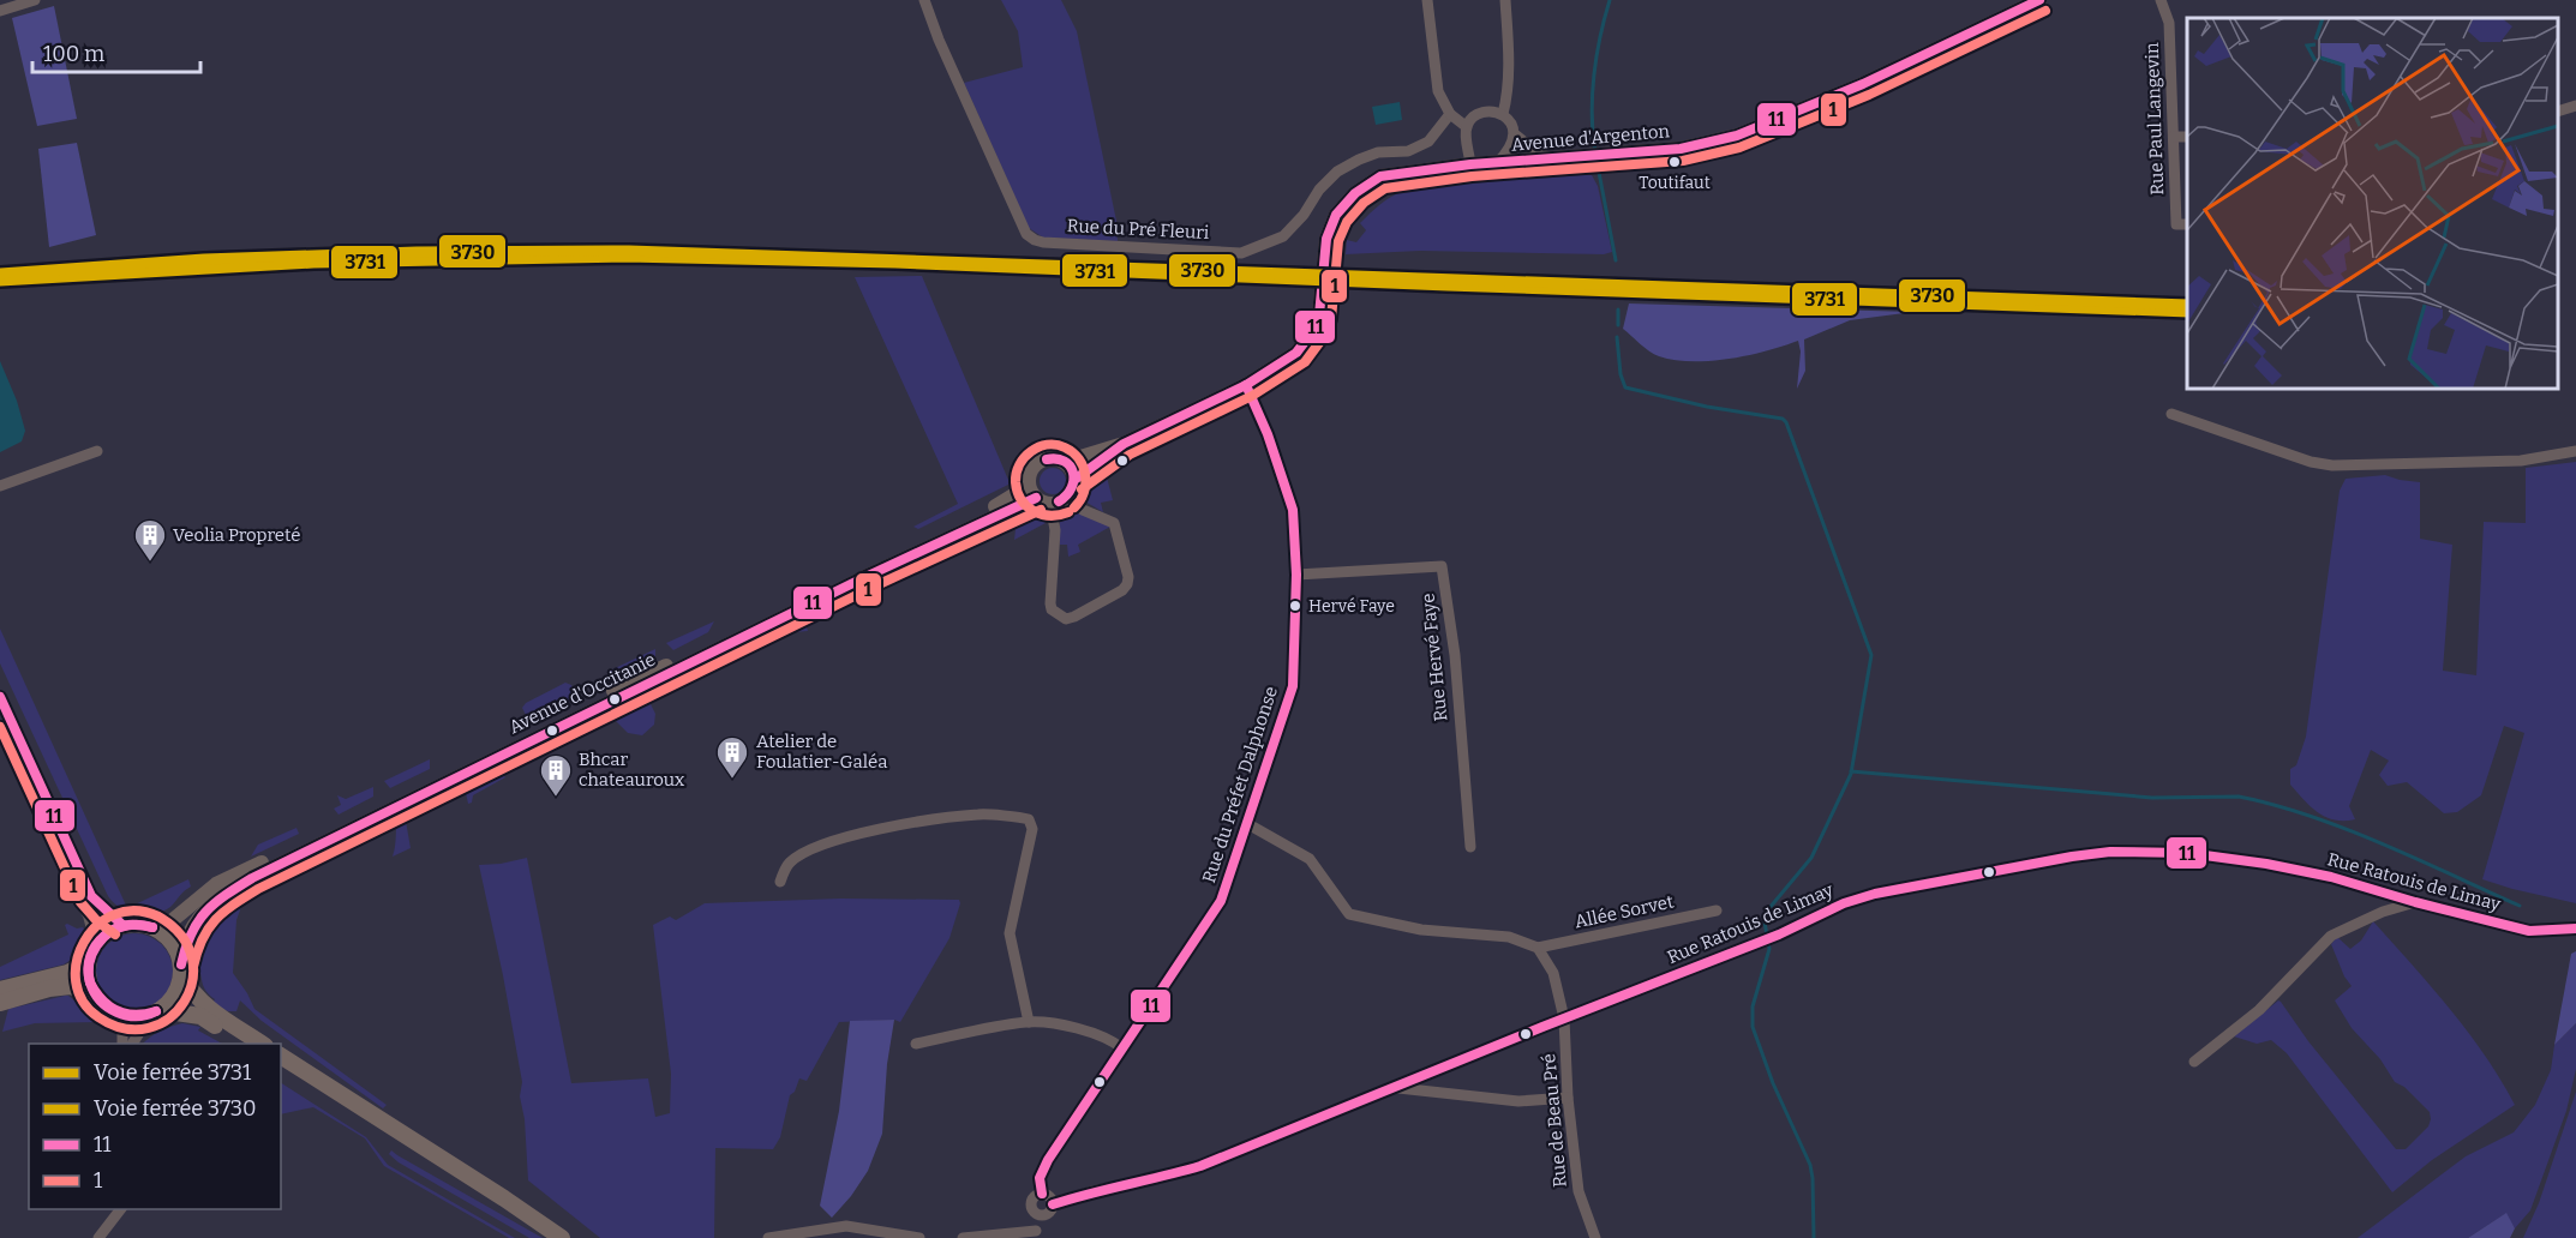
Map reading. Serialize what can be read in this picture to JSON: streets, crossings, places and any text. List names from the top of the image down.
{
  "streets": {
    "main road": ["Avenue d'Argenton", "Avenue d'Occitanie"],
    "street": [
      "Rue Paul Langevin",
      "Rue du Pré Fleuri",
      "Rue Hervé Faye",
      "Rue du Préfet Dalphonse",
      "Rue Ratouis de Limay",
      "Allée Sorvet",
      "Rue de Beau Pré"
    ]
  },
  "crossings": [
    ["Avenue d'Argenton", "Avenue d'Occitanie"],
    ["Avenue d'Argenton", "Rue du Préfet Dalphonse"],
    ["Rue Hervé Faye", "Rue du Préfet Dalphonse"],
    ["Avenue d'Occitanie", "Rue du Préfet Dalphonse"],
    ["Rue du Préfet Dalphonse", "Rue Ratouis de Limay"],
    ["Rue Ratouis de Limay", "Rue de Beau Pré"],
    ["Allée Sorvet", "Rue de Beau Pré"]
  ],
  "places": {
    "other": ["Toutifaut", "Hervé Faye"],
    "building": ["Veolia Propreté", "Atelier de Foulatier-Galéa", "Bhcar chateauroux"]
  },
  "lines": [
    "transit line 11",
    "transit line 1",
    "rail line 3730",
    "rail line 3731"
  ],
  "legend": [
    "Voie ferrée 3731",
    "Voie ferrée 3730",
    "11",
    "1"
  ],
  "scale_bar": "100 m"
}
